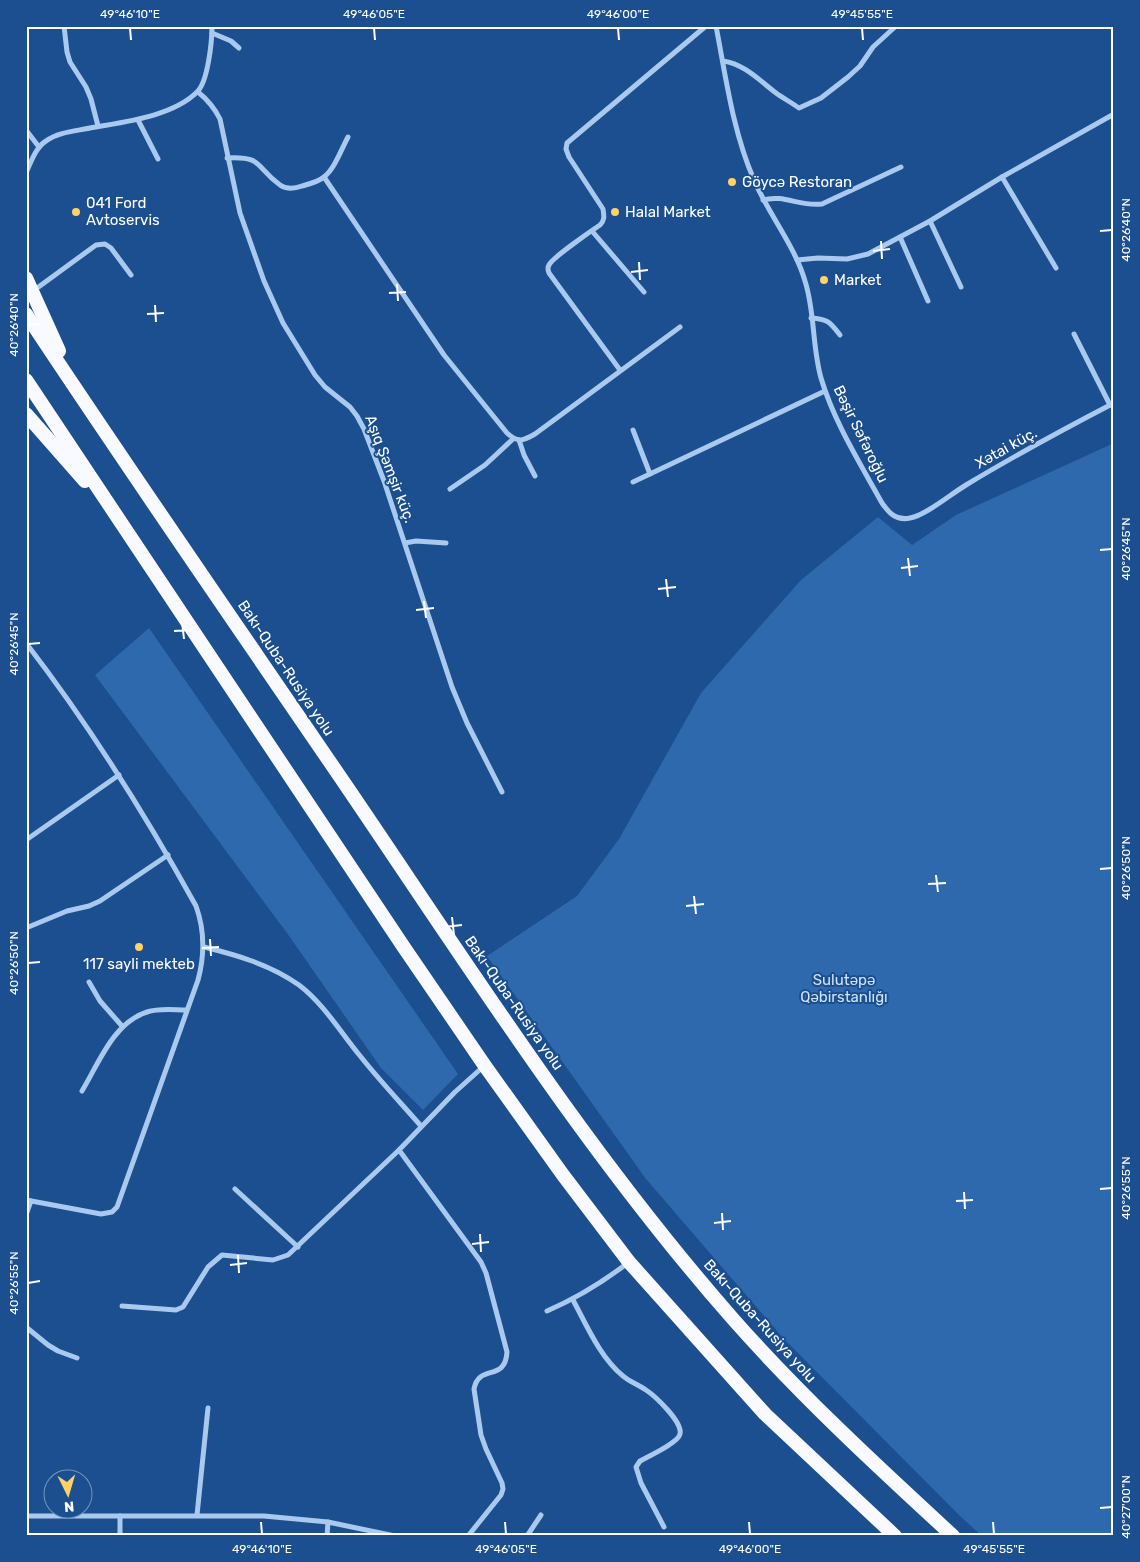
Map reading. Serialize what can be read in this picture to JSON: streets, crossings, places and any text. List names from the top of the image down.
{
  "streets": {
    "highway": ["Bakı-Quba-Rusiya yolu"],
    "street": ["Bəşir Səfəroğlu", "Xətai küç.", "Aşıq Şəmşir küç."]
  },
  "crossings": [
    ["Bəşir Səfəroğlu", "Xətai küç."]
  ],
  "parks": ["Sulutəpə Qəbirstanlığı"],
  "places": [
    "Göycə Restoran",
    "041 Ford Avtoservis",
    "Halal Market",
    "Market",
    "117 sayli mekteb"
  ],
  "north": "bottom",
  "coordinates": [
    "49°46'10\"E",
    "49°46'05\"E",
    "49°46'00\"E",
    "49°45'55\"E",
    "40°26'40\"N",
    "40°26'45\"N",
    "40°26'50\"N",
    "40°26'55\"N",
    "40°27'00\"N"
  ]
}
